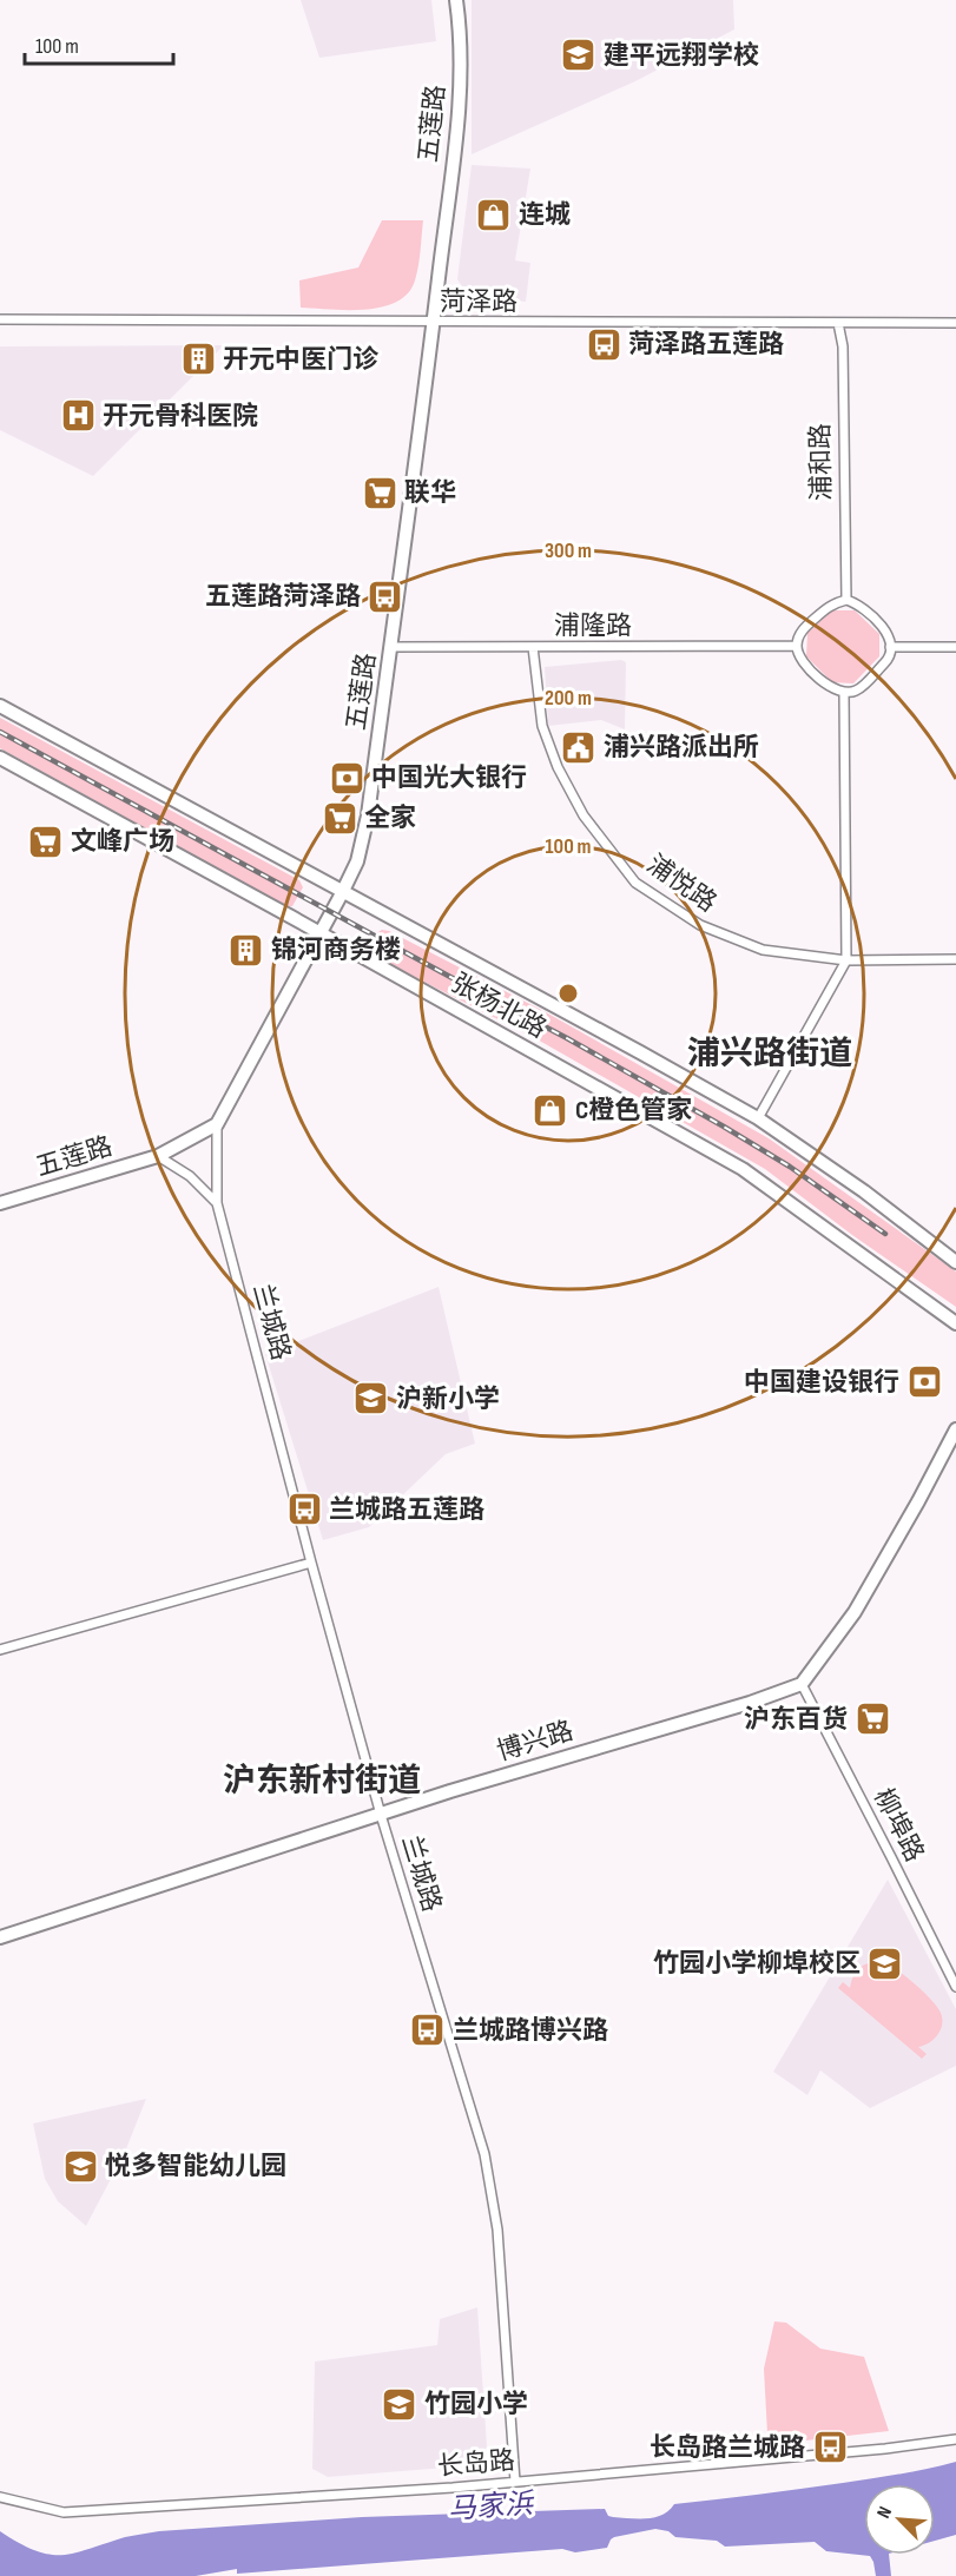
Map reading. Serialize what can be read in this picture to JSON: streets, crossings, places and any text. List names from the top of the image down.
{
  "streets": {
    "street": [
      "五莲路",
      "菏泽路",
      "浦和路",
      "浦隆路",
      "浦悦路",
      "张杨北路",
      "兰城路",
      "博兴路",
      "柳埠路",
      "长岛路"
    ]
  },
  "crossings": [
    ["五莲路", "菏泽路"],
    ["五莲路", "浦隆路"],
    ["五莲路", "张杨北路"],
    ["五莲路", "兰城路"],
    ["菏泽路", "浦和路"],
    ["浦和路", "浦隆路"],
    ["浦隆路", "浦悦路"],
    ["兰城路", "博兴路"],
    ["兰城路", "长岛路"],
    ["博兴路", "柳埠路"]
  ],
  "districts": ["浦兴路街道", "沪东新村街道"],
  "water": ["马家浜"],
  "places": {
    "school or university": [
      "建平远翔学校",
      "沪新小学",
      "竹园小学柳埠校区",
      "悦多智能幼儿园",
      "竹园小学"
    ],
    "shop": ["连城", "C橙色管家"],
    "bus stop": [
      "菏泽路五莲路",
      "五莲路菏泽路",
      "兰城路五莲路",
      "兰城路博兴路",
      "长岛路兰城路"
    ],
    "building": ["开元中医门诊", "锦河商务楼"],
    "hospital": ["开元骨科医院"],
    "supermarket": [
      "联华",
      "全家",
      "文峰广场",
      "沪东百货"
    ],
    "public building": ["浦兴路派出所"],
    "bank": ["中国光大银行", "中国建设银行"]
  },
  "scale_bar": "100 m",
  "north": "top left",
  "rings": ["300 m", "200 m", "100 m"]
}
